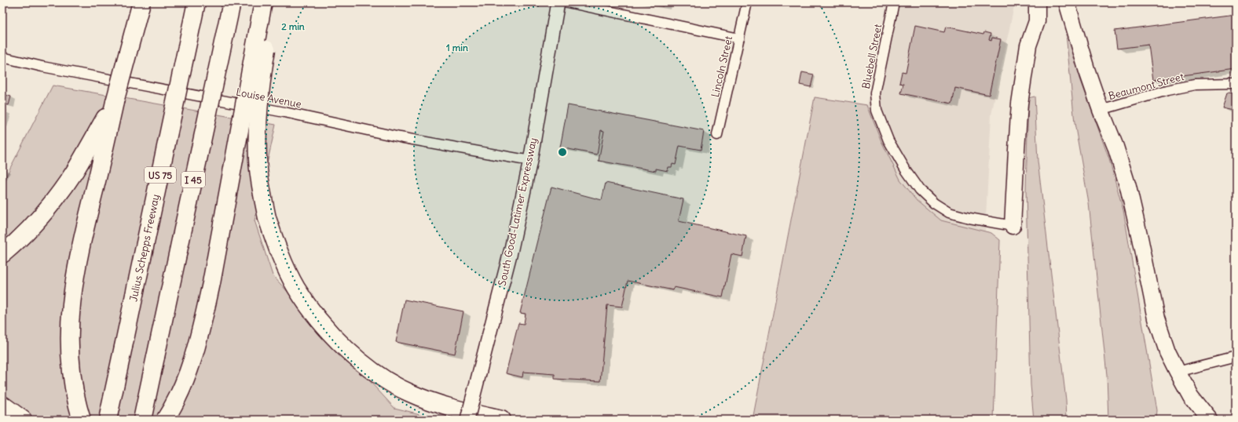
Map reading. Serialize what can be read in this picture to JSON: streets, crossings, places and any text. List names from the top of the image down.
{
  "streets": {
    "highway": ["US 75", "I 45", "Julius Schepps Freeway"],
    "main road": ["South Good-Latimer Expressway"],
    "street": [
      "Bluebell Street",
      "Lincoln Street",
      "Beaumont Street",
      "Louise Avenue"
    ]
  },
  "crossings": [
    ["Louise Avenue", "South Good-Latimer Expressway"]
  ],
  "rings": ["2 min", "1 min"]
}
